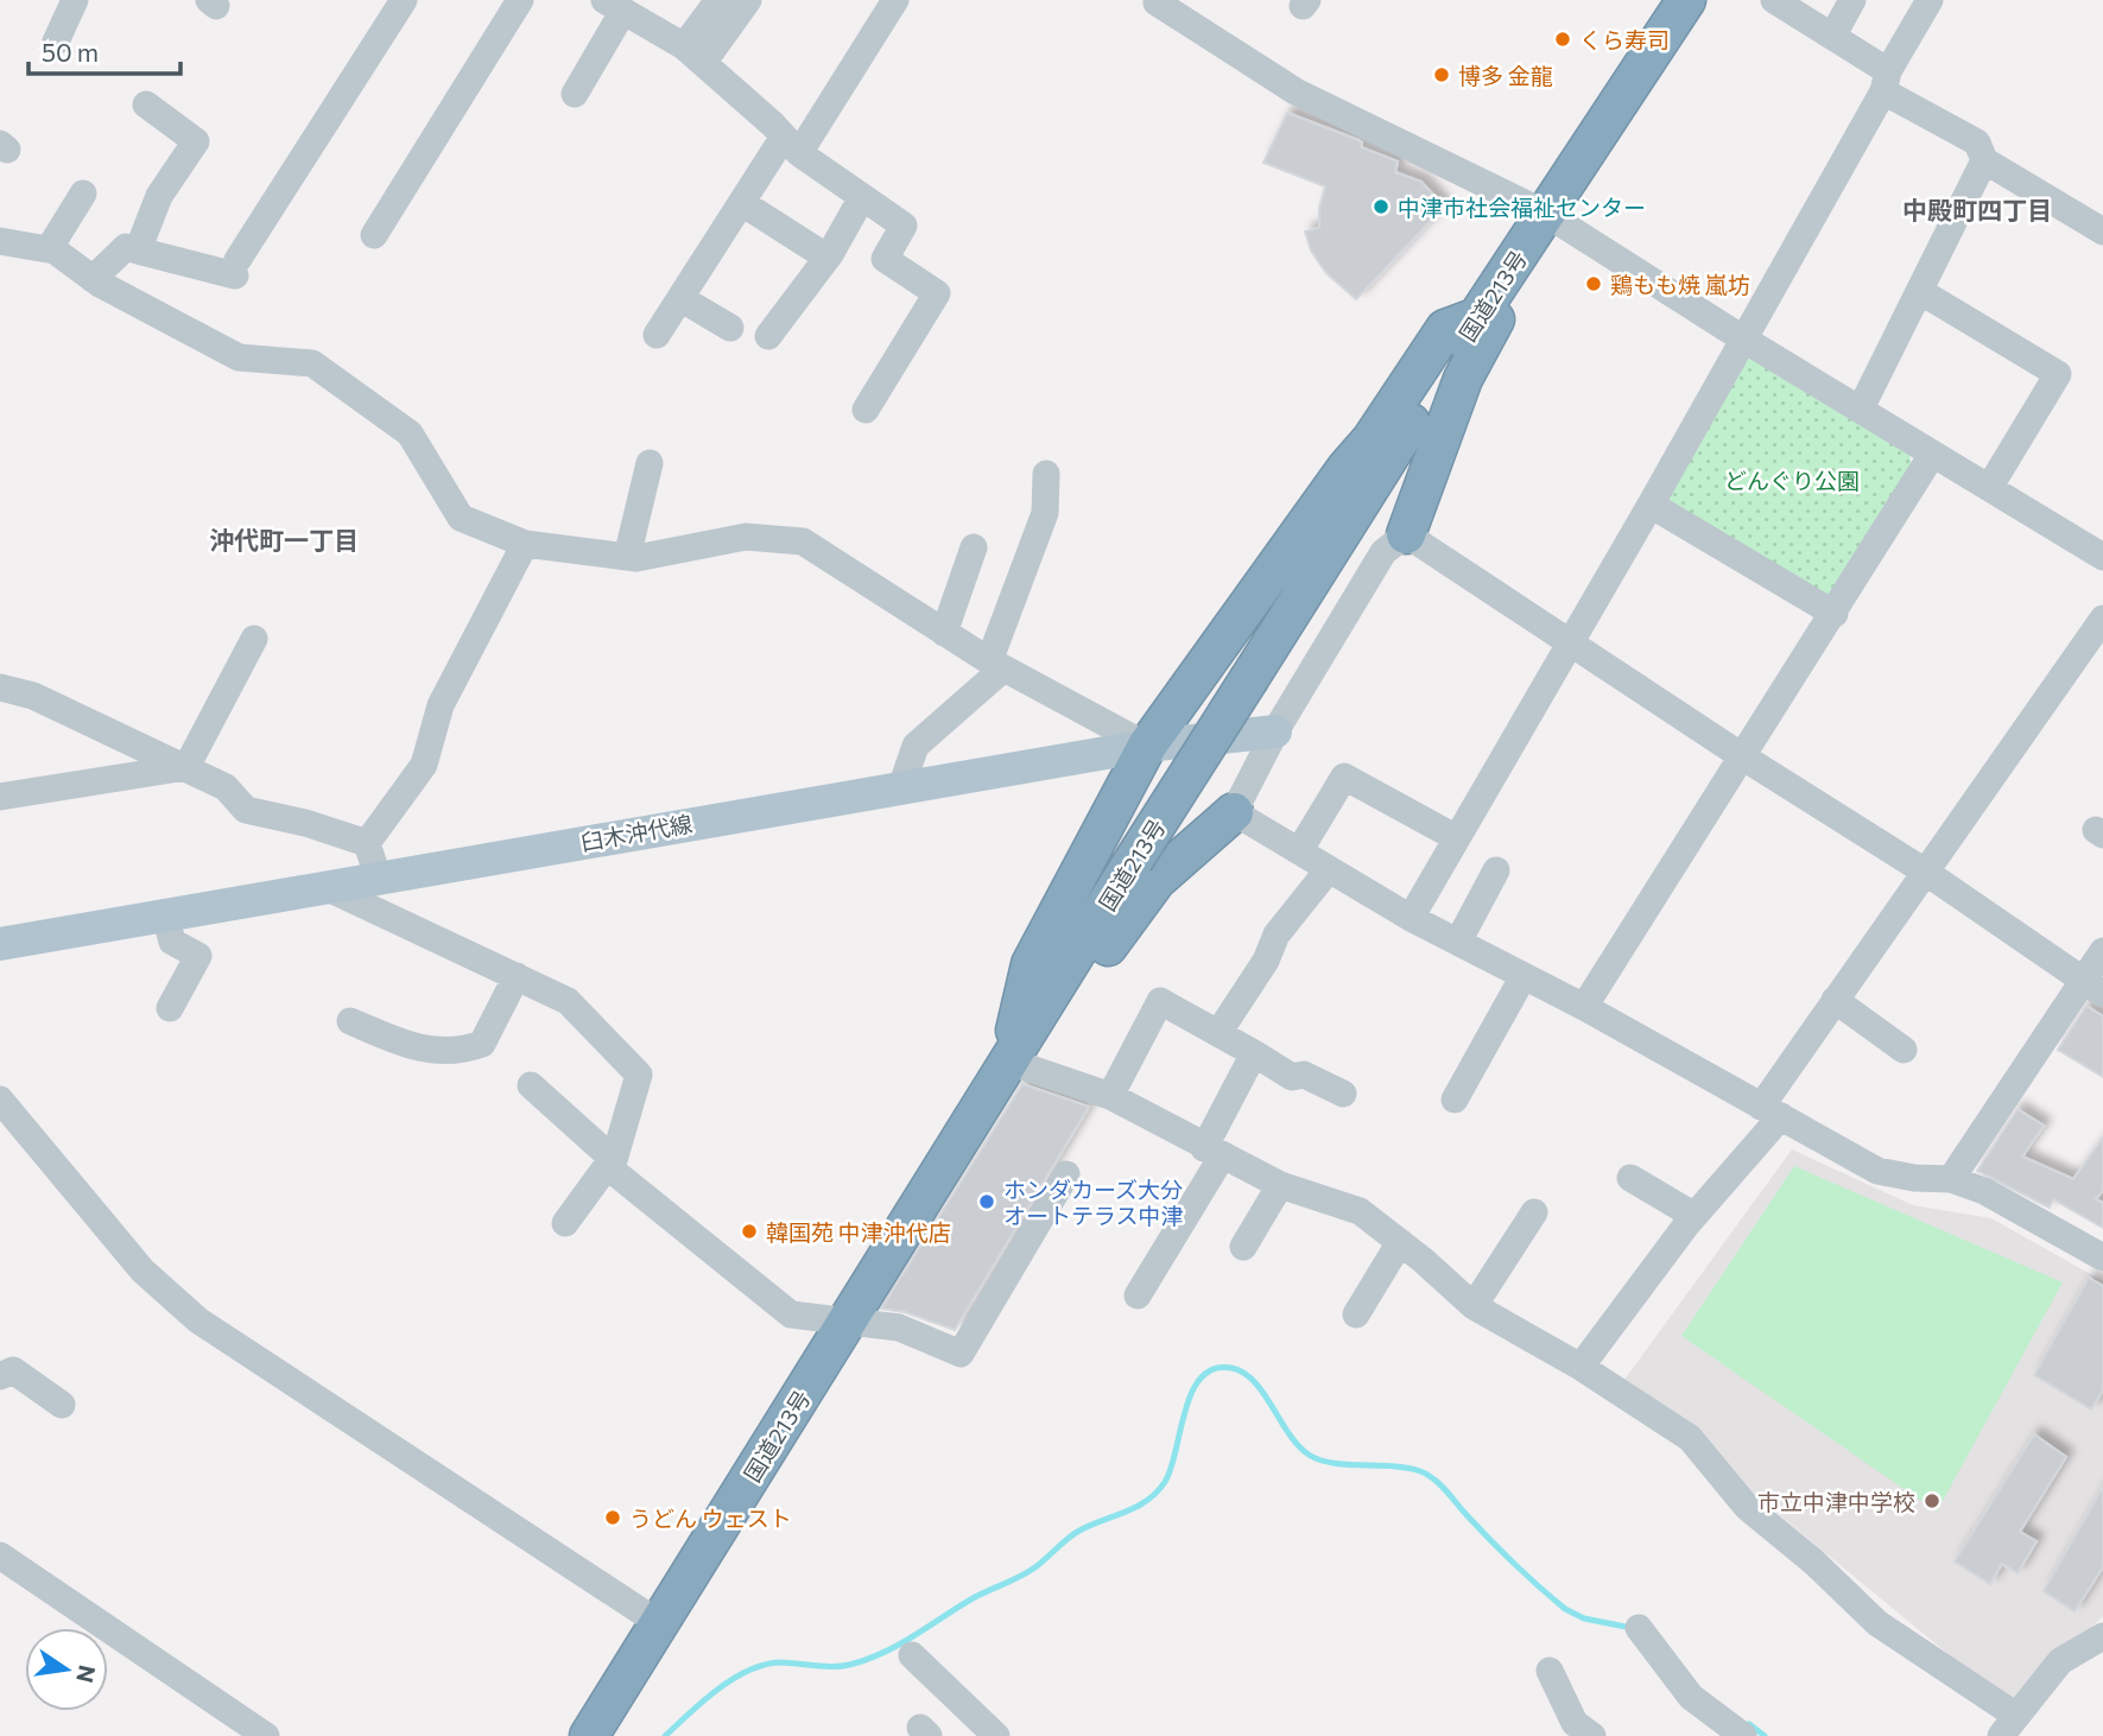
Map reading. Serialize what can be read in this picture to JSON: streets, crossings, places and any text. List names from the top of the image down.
{
  "streets": {
    "highway": ["国道213号"],
    "main road": ["臼木沖代線"]
  },
  "districts": ["中殿町四丁目", "沖代町一丁目"],
  "parks": ["どんぐり公園"],
  "places": [
    "くら寿司",
    "博多 金龍",
    "中津市社会福祉センター",
    "鶏もも焼 嵐坊",
    "ホンダカーズ大分 オートテラス中津",
    "韓国苑 中津沖代店",
    "市立中津中学校",
    "うどん ウェスト"
  ],
  "scale_bar": "50 m",
  "north": "right"
}
